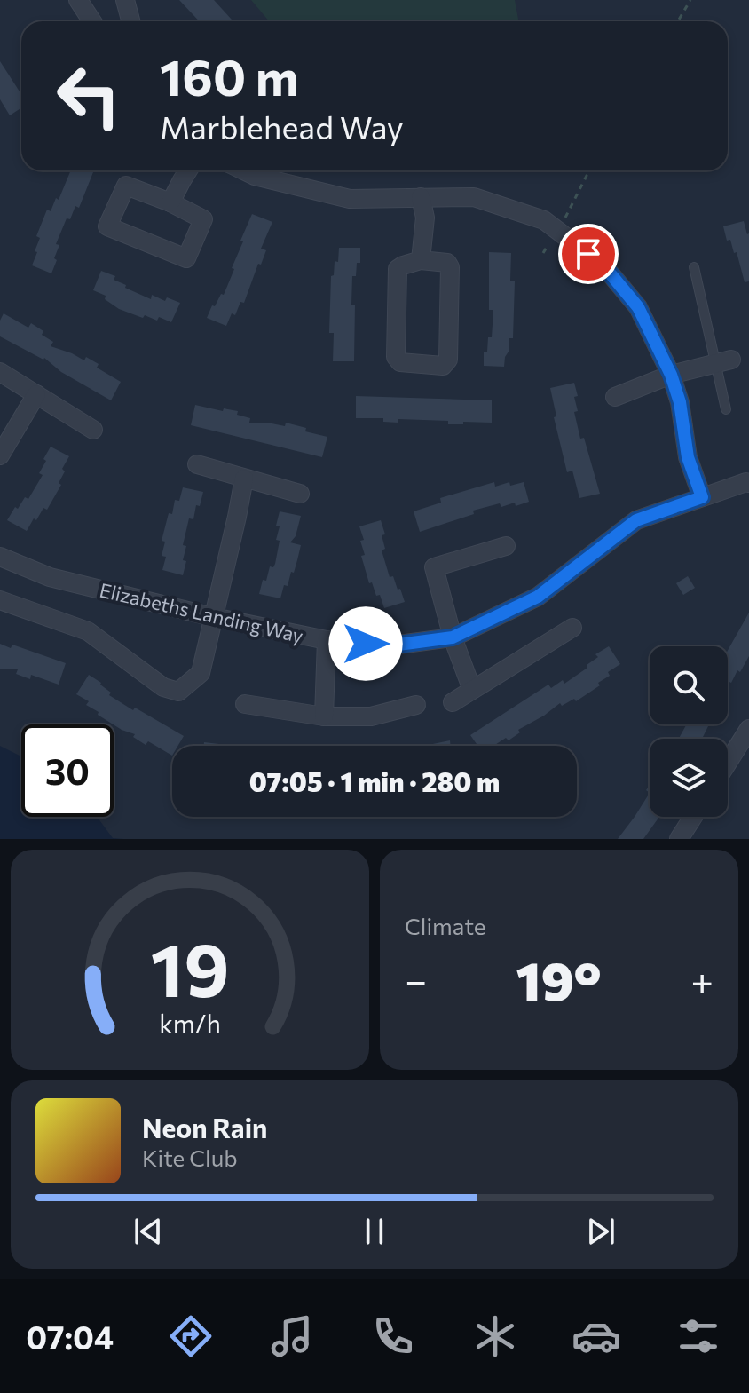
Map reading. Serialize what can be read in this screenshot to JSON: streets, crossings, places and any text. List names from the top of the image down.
{
  "streets": {
    "street": ["Elizabeths Landing Way"]
  },
  "page": {
    "turn": ["160 m", "Marblehead Way"],
    "limit": "30",
    "trip": "07:05 · 1 min · 280 m",
    "tile": "Climate",
    "heat": ["−", "19°", "+"],
    "song": ["Neon Rain", "Kite Club"],
    "tabs": "07:04",
    "gauge": ["19", "km/h"]
  }
}
